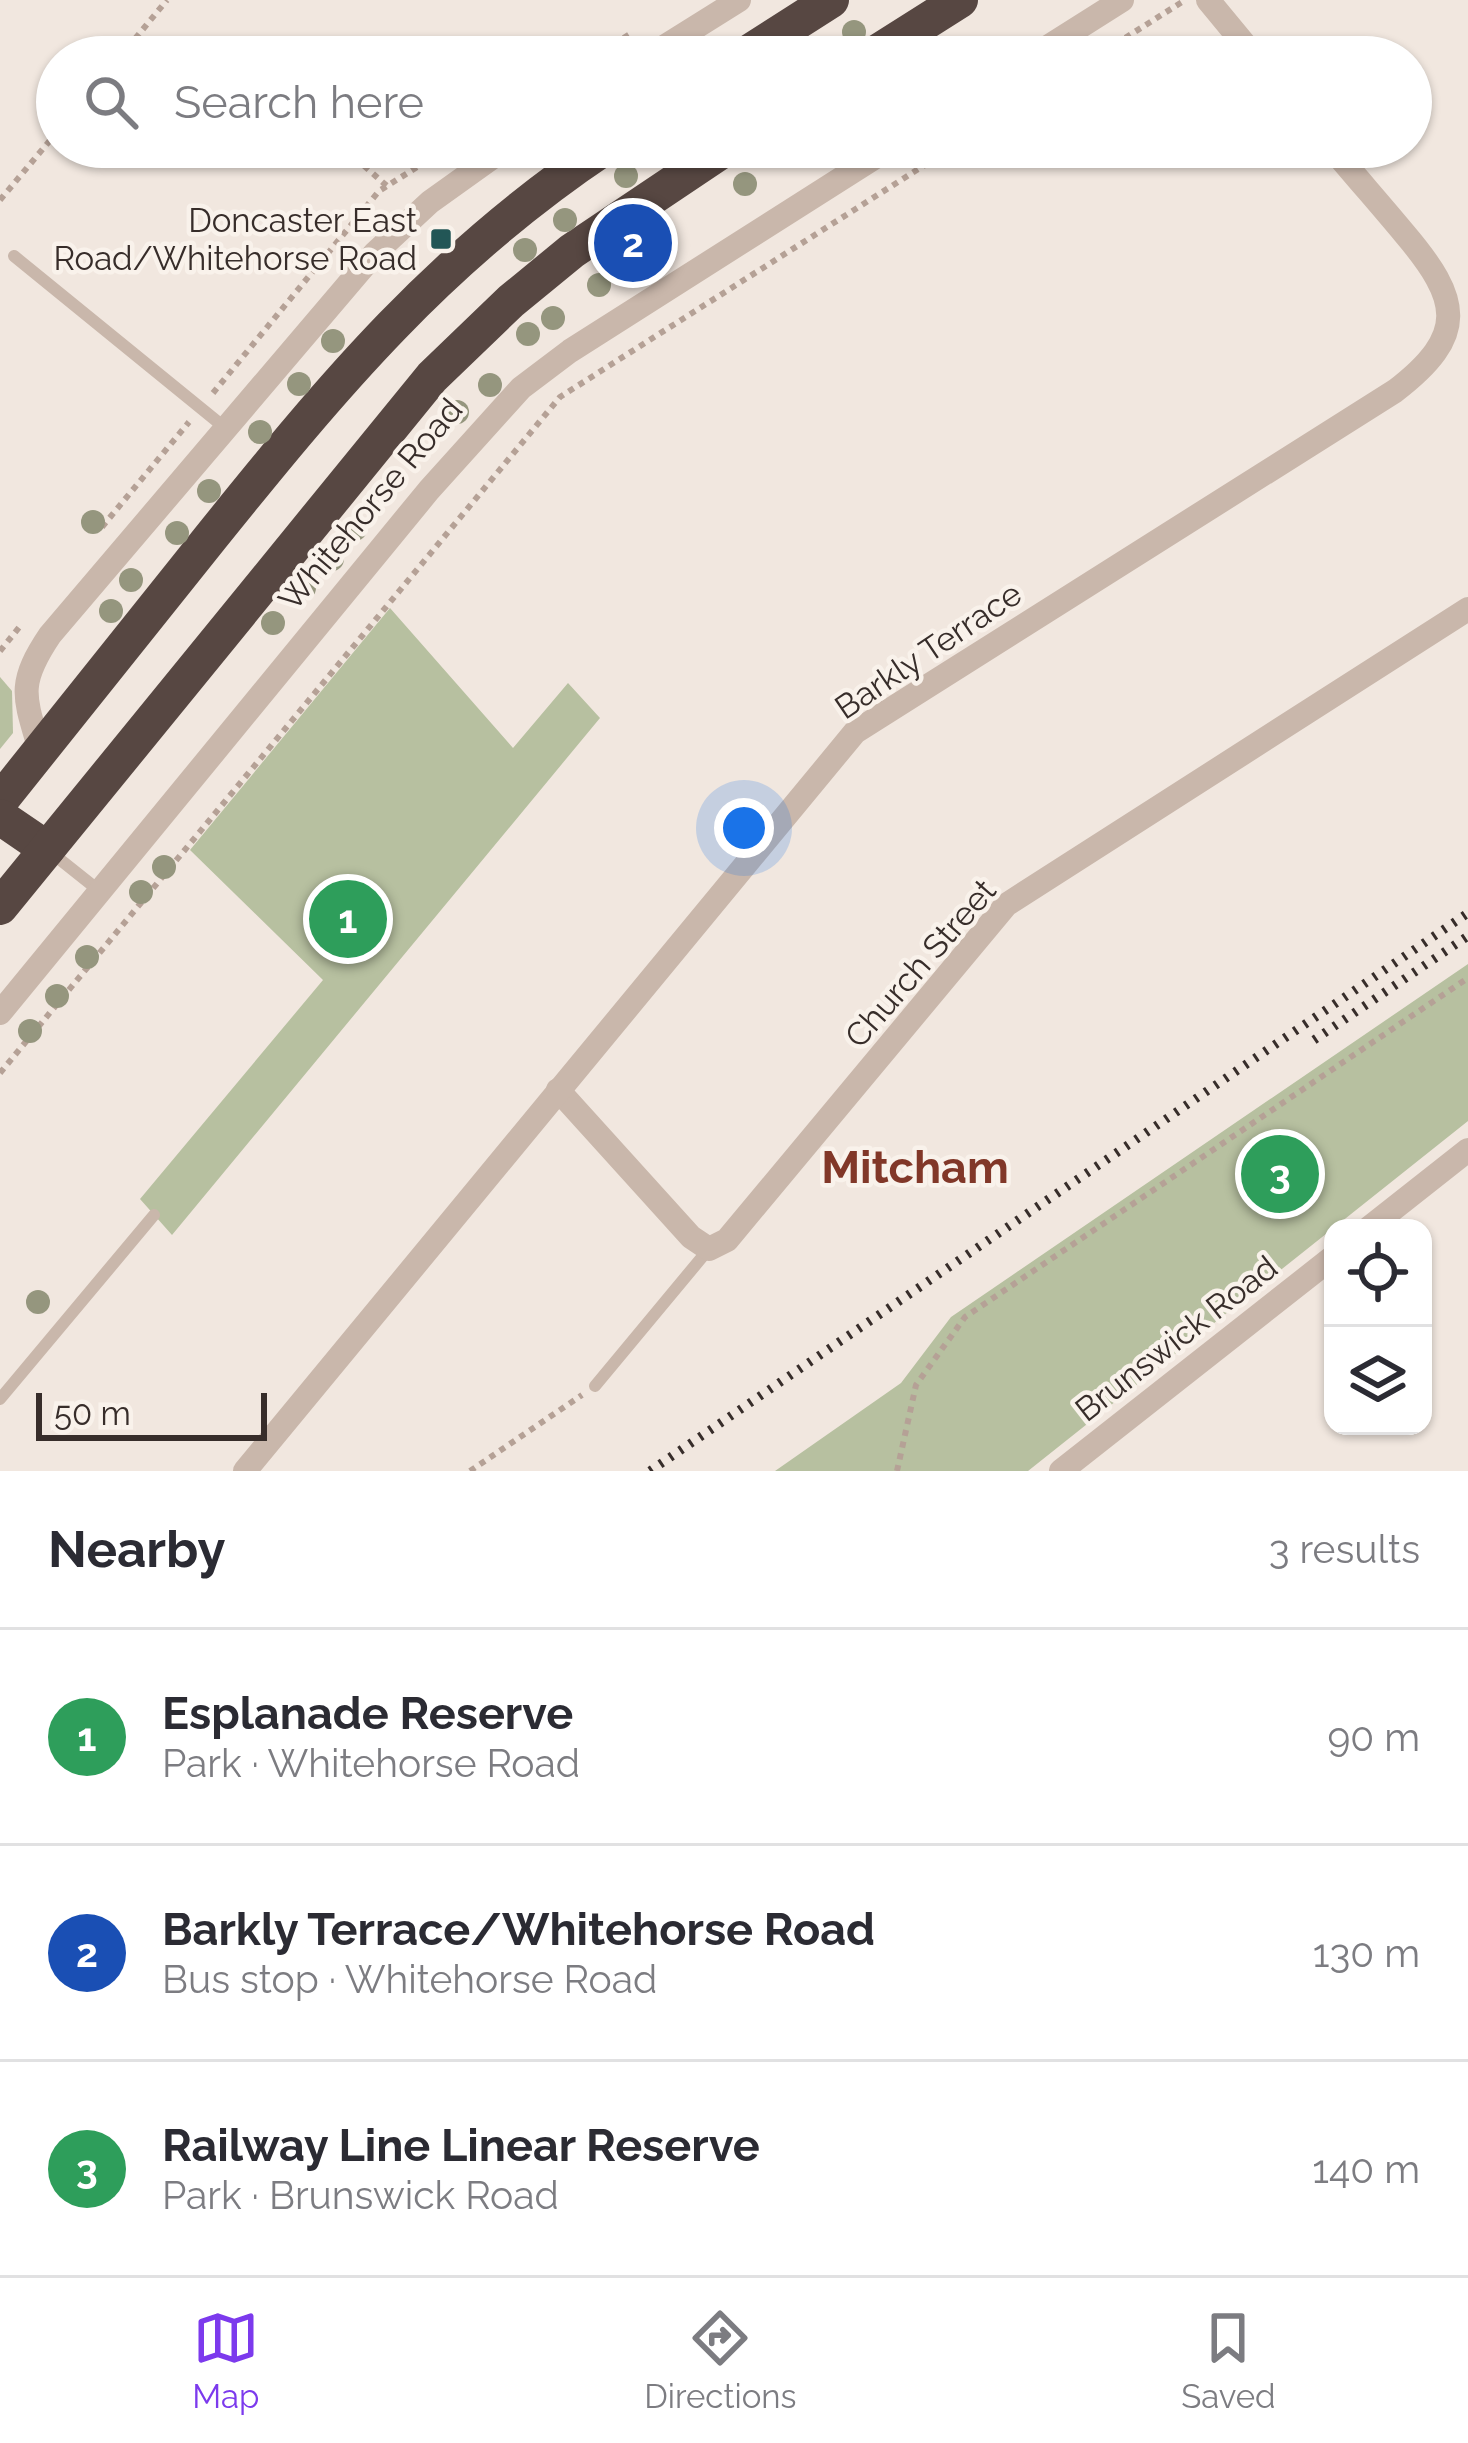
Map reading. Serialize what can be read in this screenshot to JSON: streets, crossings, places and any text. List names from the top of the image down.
{
  "streets": {
    "highway": ["Whitehorse Road"],
    "street": ["Barkly Terrace", "Church Street", "Brunswick Road"]
  },
  "districts": ["Mitcham"],
  "places": {
    "transit": ["Doncaster East Road/Whitehorse Road"]
  },
  "scale_bar": "50 m",
  "page": {
    "search": "Search here",
    "pins": ["2", "1", "3"],
    "scale": "50 m",
    "heading": ["Nearby", "3 results"],
    "list": [
      {
        "mark": "1",
        "name": "Esplanade Reserve",
        "note": "Park · Whitehorse Road",
        "value": "90 m"
      },
      {
        "mark": "2",
        "name": "Barkly Terrace/Whitehorse Road",
        "note": "Bus stop · Whitehorse Road",
        "value": "130 m"
      },
      {
        "mark": "3",
        "name": "Railway Line Linear Reserve",
        "note": "Park · Brunswick Road",
        "value": "140 m"
      }
    ],
    "nav": ["Map", "Directions", "Saved"]
  }
}
